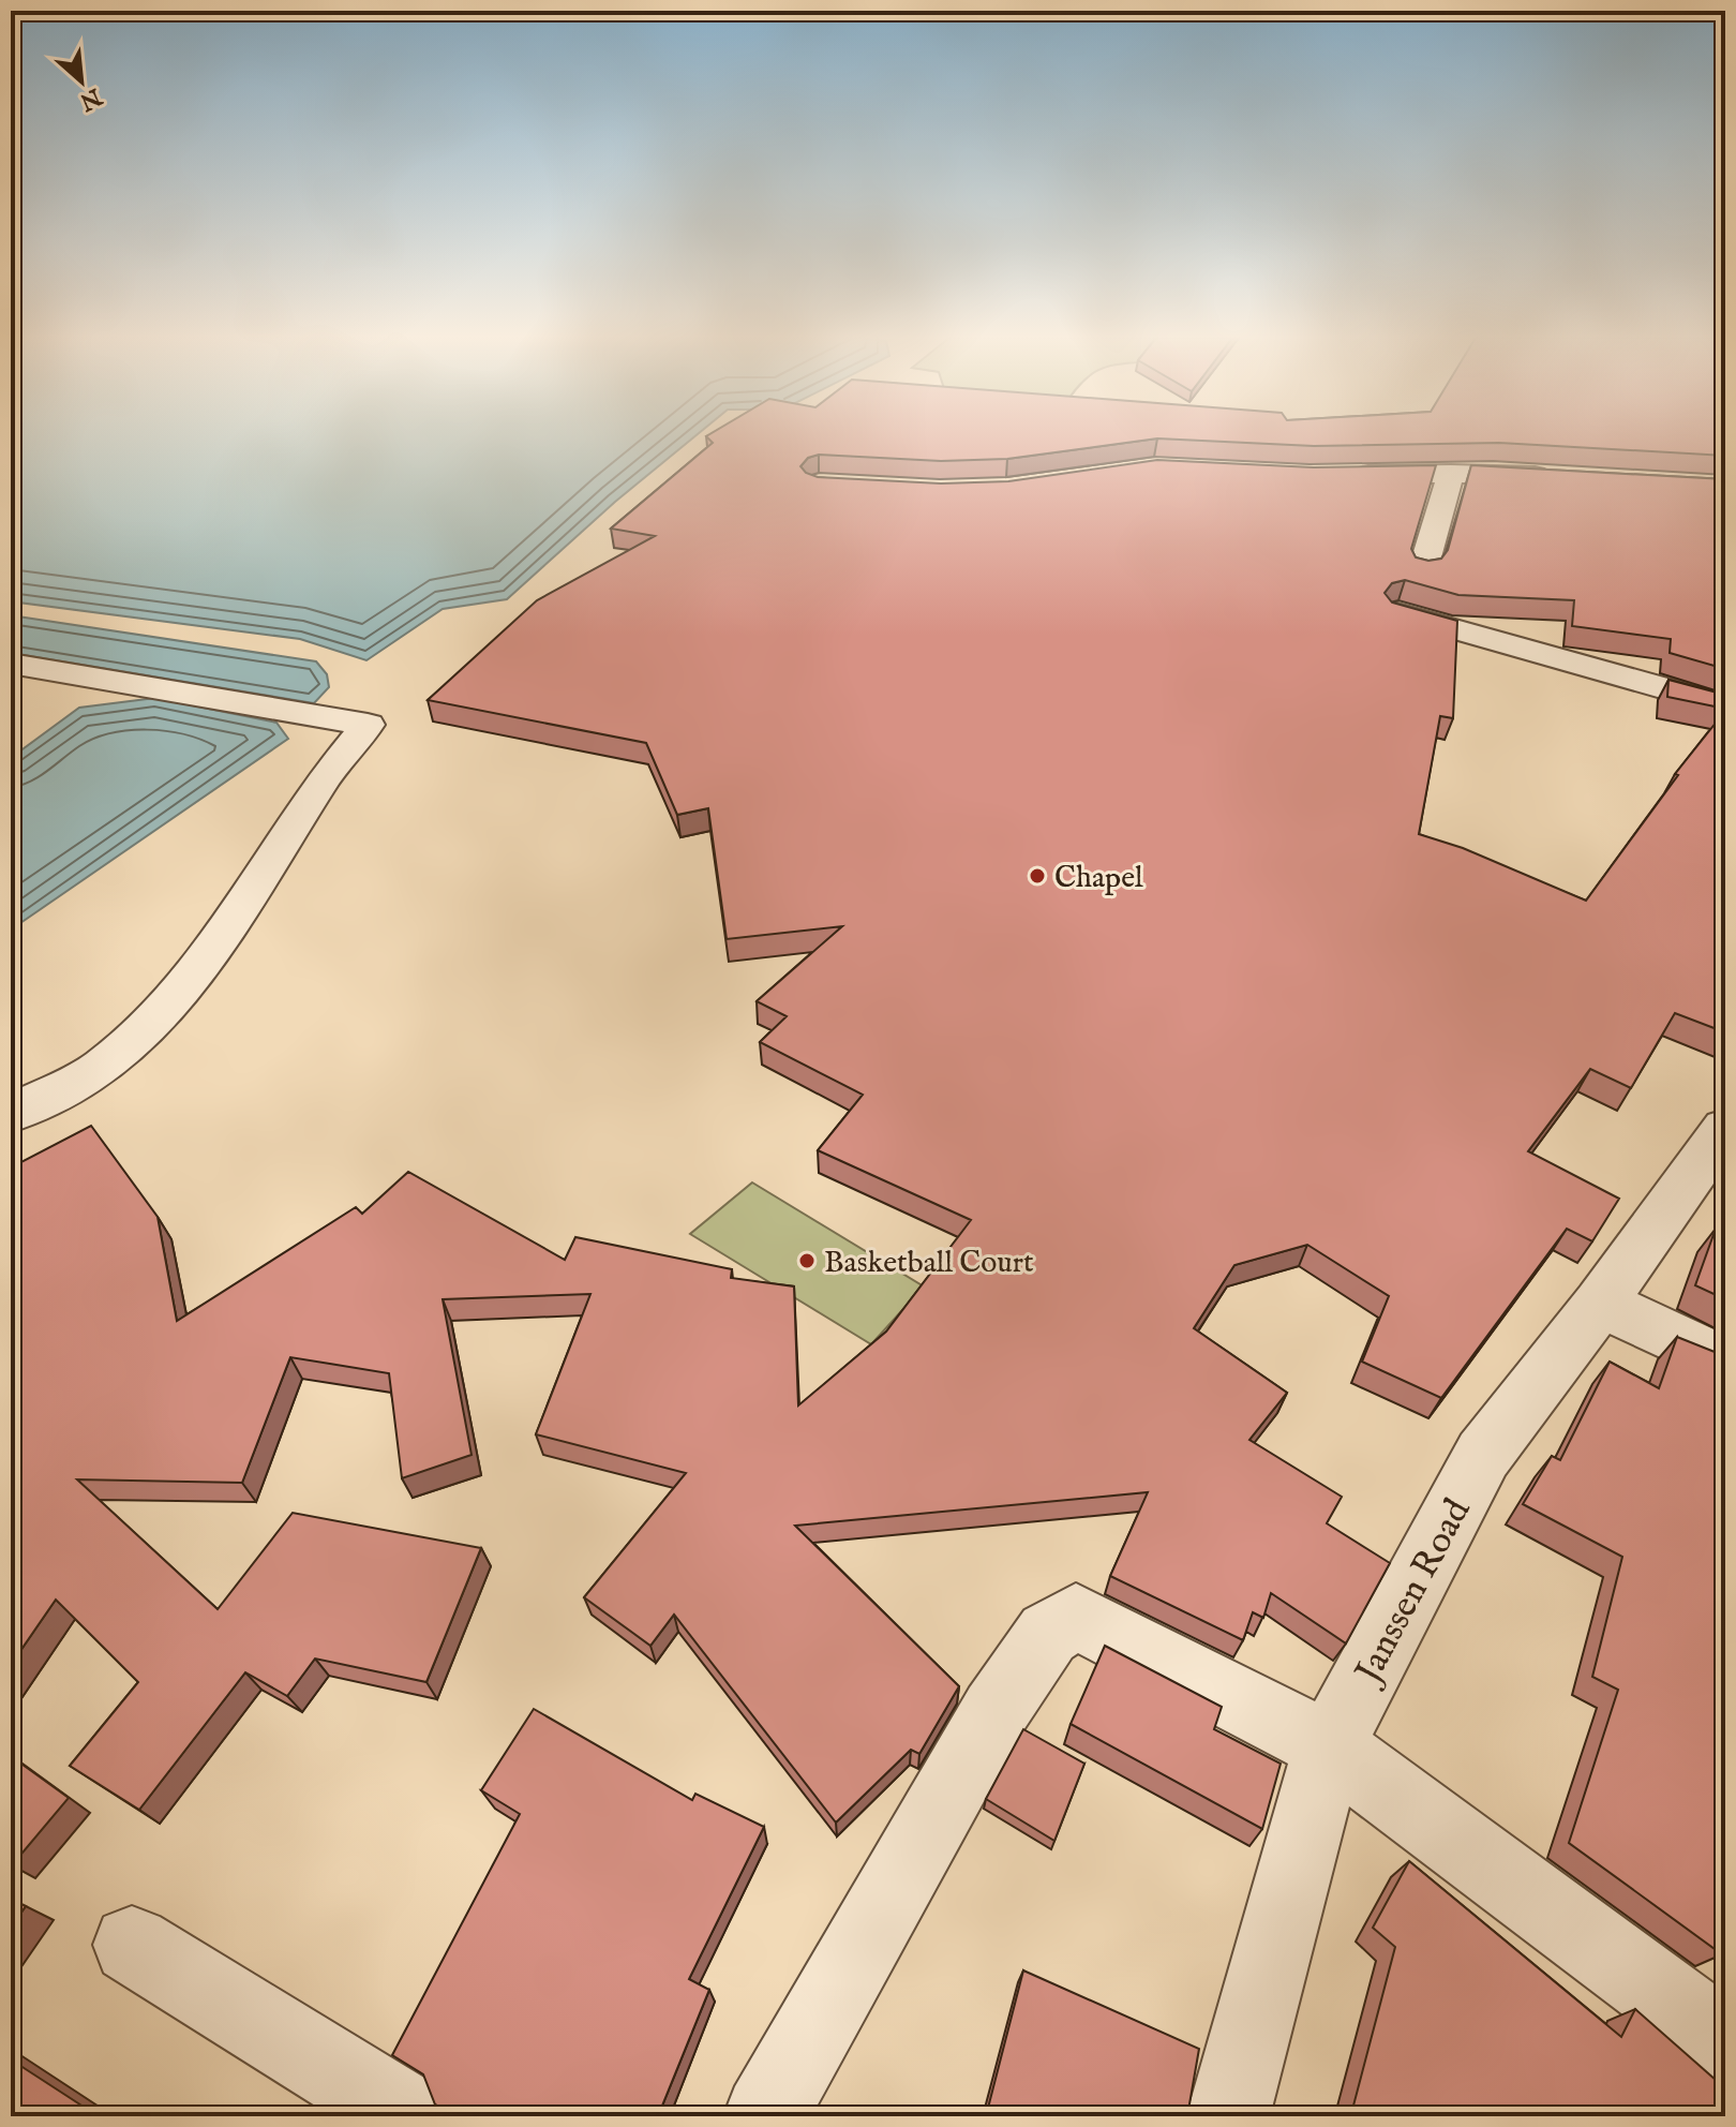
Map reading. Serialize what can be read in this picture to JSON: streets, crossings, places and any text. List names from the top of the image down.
{
  "streets": {
    "street": ["Janssen Road"]
  },
  "places": ["Chapel", "Basketball Court"],
  "north": "bottom right"
}
